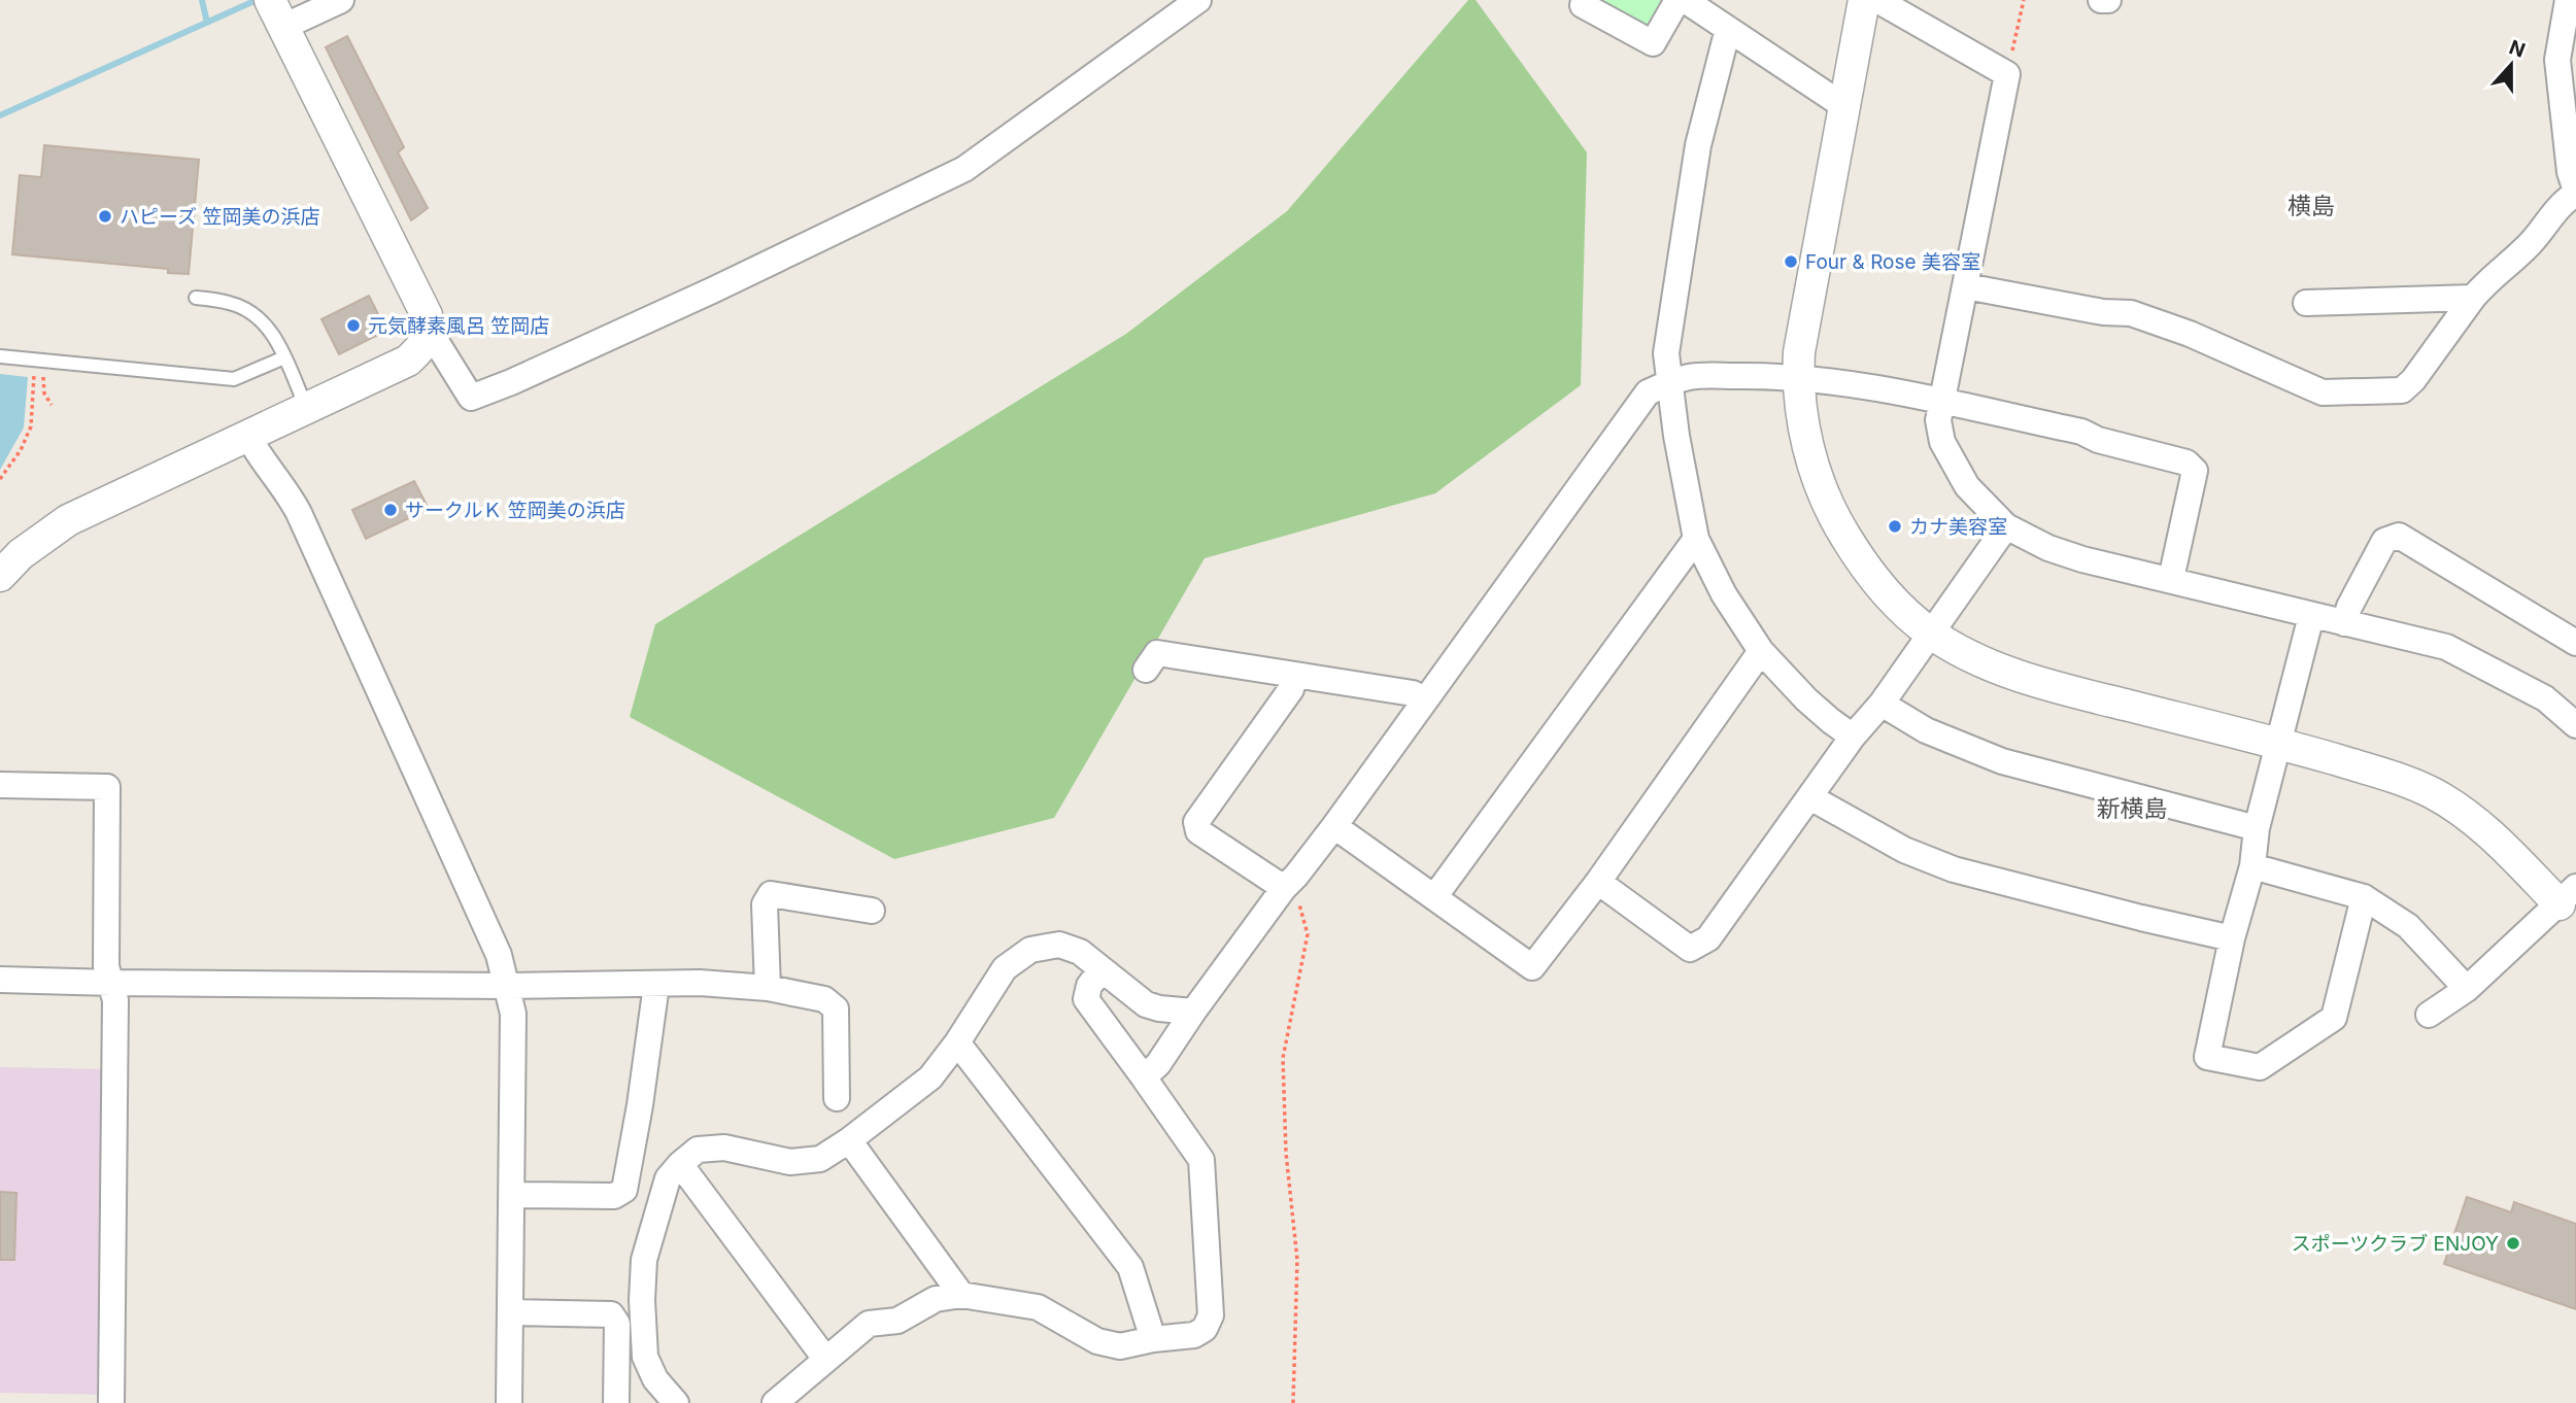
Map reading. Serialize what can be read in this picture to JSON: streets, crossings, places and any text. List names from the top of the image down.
{
  "districts": ["横島", "新横島"],
  "places": [
    "ハピーズ 笠岡美の浜店",
    "Four & Rose 美容室",
    "元気酵素風呂 笠岡店",
    "サークルＫ 笠岡美の浜店",
    "カナ美容室",
    "スポーツクラブ ENJOY"
  ],
  "north": "top"
}
